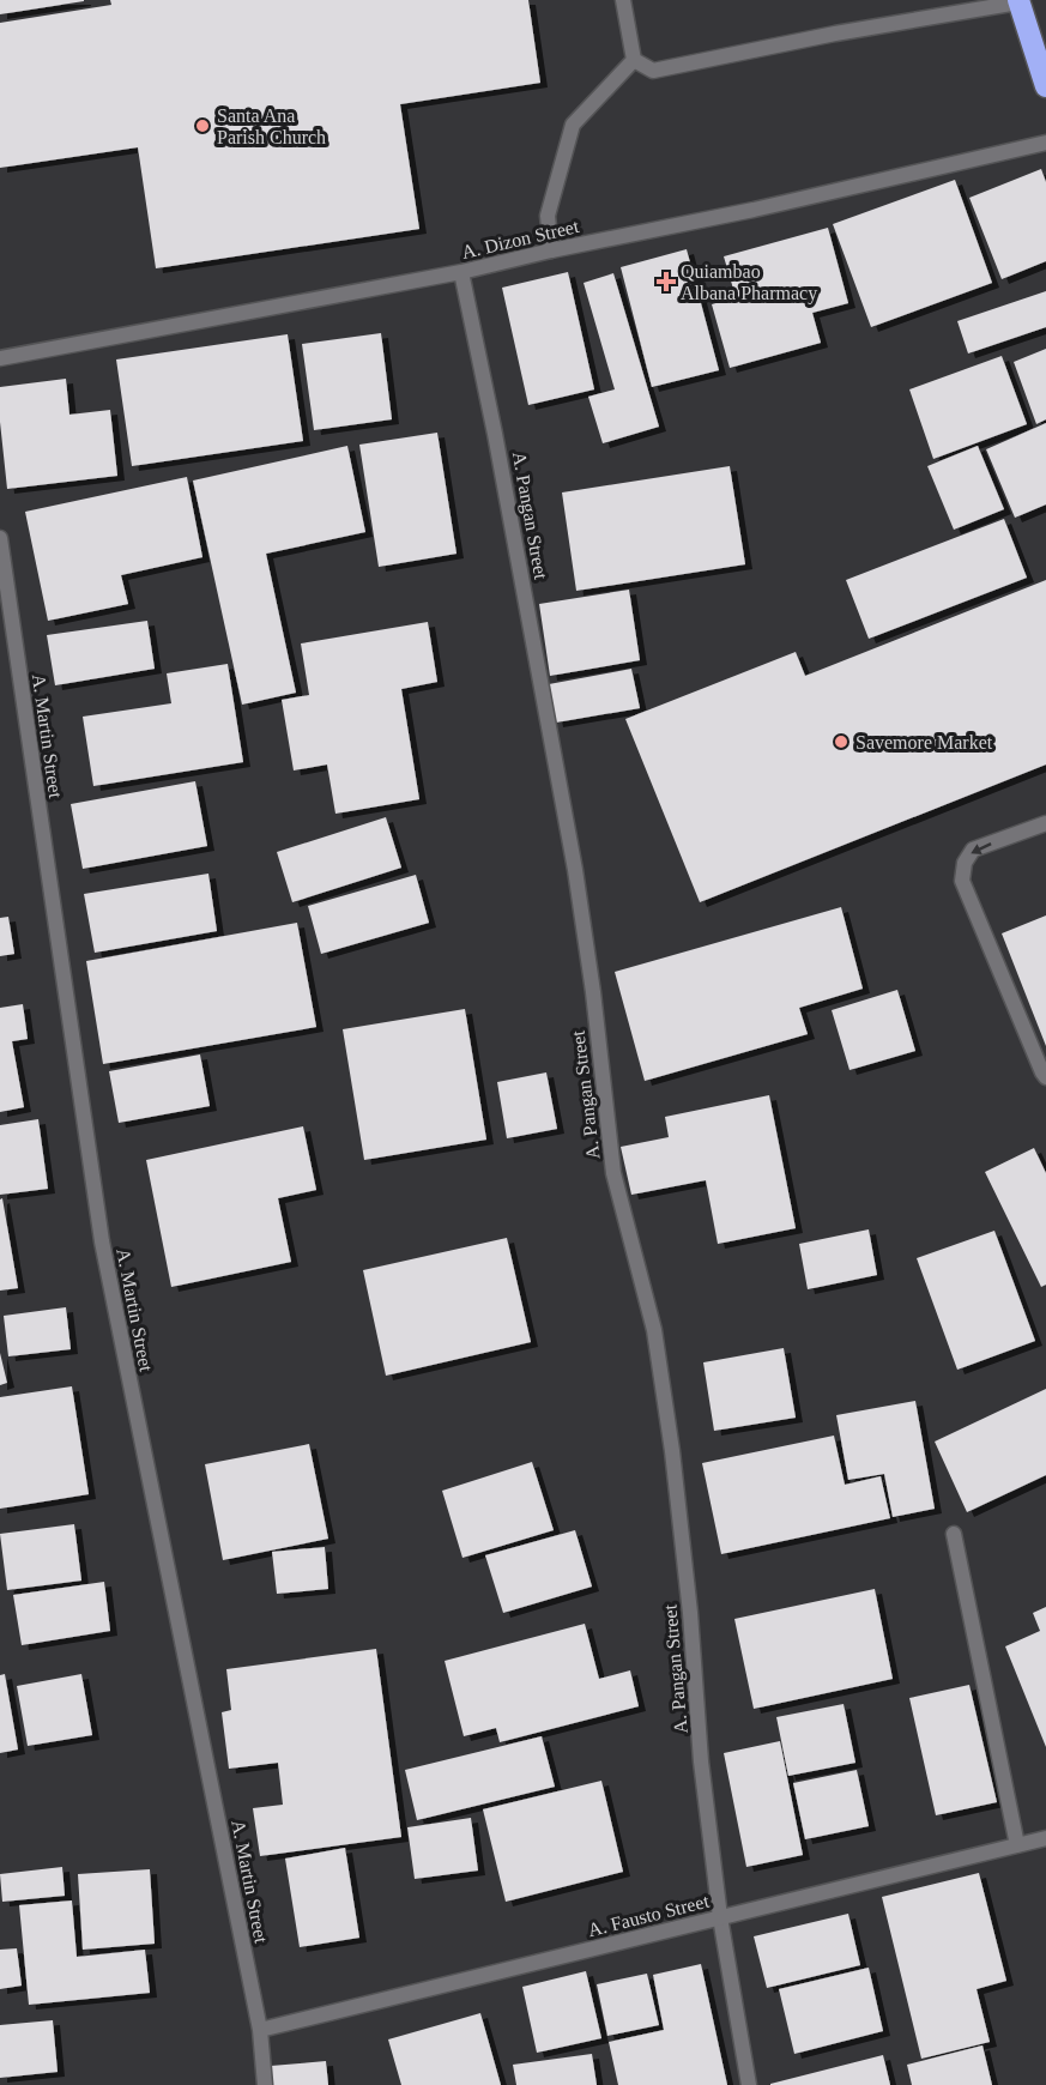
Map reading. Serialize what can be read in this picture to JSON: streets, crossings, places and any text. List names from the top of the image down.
{
  "streets": {
    "street": [
      "A. Dizon Street",
      "A. Pangan Street",
      "A. Martin Street",
      "A. Fausto Street"
    ]
  },
  "crossings": [
    ["A. Dizon Street", "A. Pangan Street"],
    ["A. Pangan Street", "A. Fausto Street"],
    ["A. Martin Street", "A. Fausto Street"]
  ],
  "places": {
    "other": ["Santa Ana Parish Church", "Savemore Market"],
    "health": ["Quiambao Albana Pharmacy"]
  }
}
